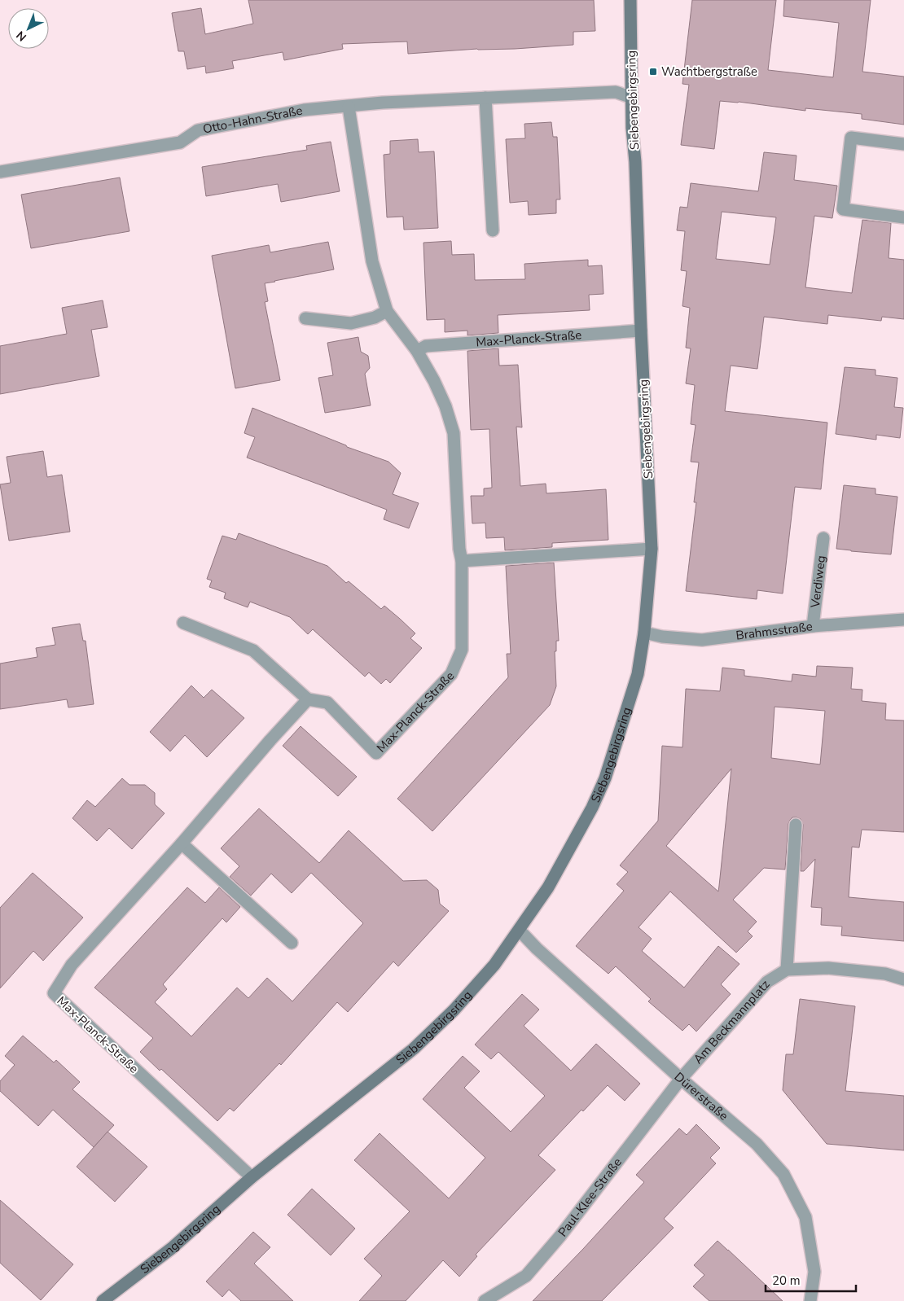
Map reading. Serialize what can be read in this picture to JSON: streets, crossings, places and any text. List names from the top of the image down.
{
  "streets": {
    "street": [
      "Siebengebirgsring",
      "Otto-Hahn-Straße",
      "Max-Planck-Straße",
      "Verdiweg",
      "Brahmsstraße",
      "Am Beckmannplatz",
      "Dürerstraße",
      "Paul-Klee-Straße"
    ]
  },
  "crossings": [
    ["Siebengebirgsring", "Otto-Hahn-Straße"],
    ["Siebengebirgsring", "Max-Planck-Straße"],
    ["Siebengebirgsring", "Brahmsstraße"],
    ["Siebengebirgsring", "Dürerstraße"],
    ["Otto-Hahn-Straße", "Max-Planck-Straße"],
    ["Verdiweg", "Brahmsstraße"],
    ["Am Beckmannplatz", "Dürerstraße"],
    ["Am Beckmannplatz", "Paul-Klee-Straße"],
    ["Dürerstraße", "Paul-Klee-Straße"]
  ],
  "places": {
    "transit": ["Wachtbergstraße"]
  },
  "scale_bar": "20 m",
  "north": "bottom left"
}
